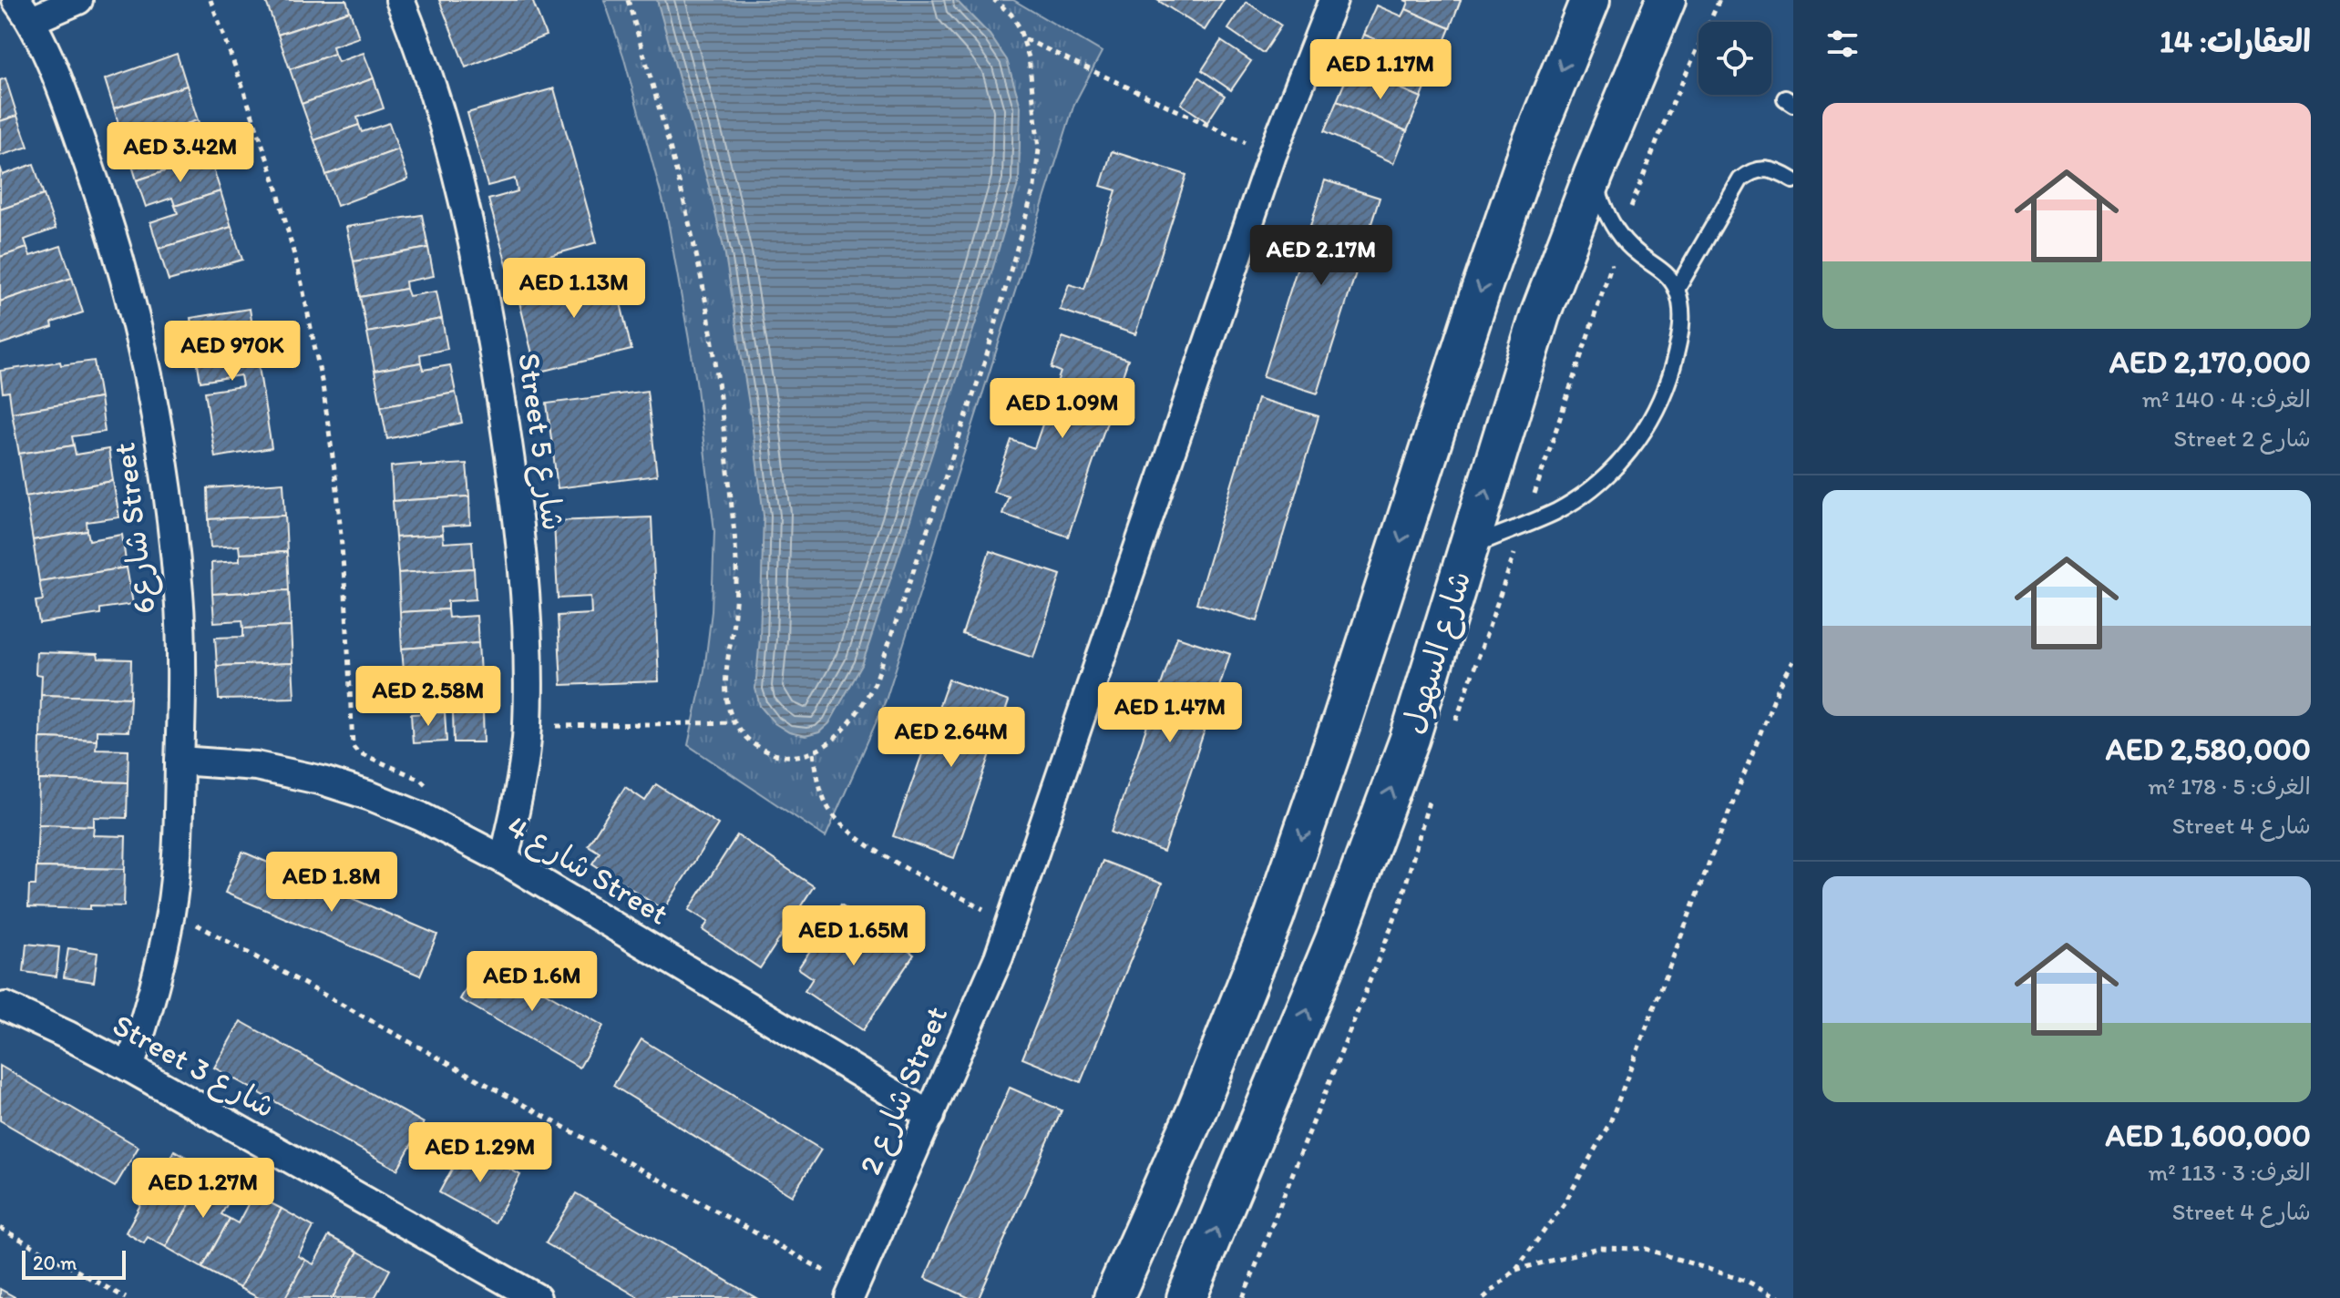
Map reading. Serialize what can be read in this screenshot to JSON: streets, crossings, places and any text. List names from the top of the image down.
{
  "streets": {
    "main road": ["شارع السهول"],
    "street": [
      "Street شارع 5",
      "شارع6 Street",
      "شارع 4 Street",
      "Street شارع 3",
      "شارع 2 Street"
    ]
  },
  "crossings": [
    ["Street شارع 5", "شارع 4 Street"],
    ["شارع6 Street", "شارع 4 Street"],
    ["شارع6 Street", "Street شارع 3"],
    ["شارع 4 Street", "شارع 2 Street"]
  ],
  "scale_bar": "20 m",
  "page": {
    "heading": "العقارات: 14",
    "price": [
      "AED 1.17M",
      "AED 3.42M",
      "AED 2.17M",
      "AED 1.13M",
      "AED 970K",
      "AED 1.09M",
      "AED 2.58M",
      "AED 1.47M",
      "AED 2.64M",
      "AED 1.8M",
      "AED 1.65M",
      "AED 1.6M",
      "AED 1.29M",
      "AED 1.27M"
    ],
    "list": [
      {
        "name": "AED 2,170,000",
        "note": "الغرف: 4 · 140 m² · شارع 2 Street"
      },
      {
        "name": "AED 2,580,000",
        "note": "الغرف: 5 · 178 m² · شارع 4 Street"
      },
      {
        "name": "AED 1,600,000",
        "note": "الغرف: 3 · 113 m² · شارع 4 Street"
      }
    ],
    "scale": "20 m"
  }
}
